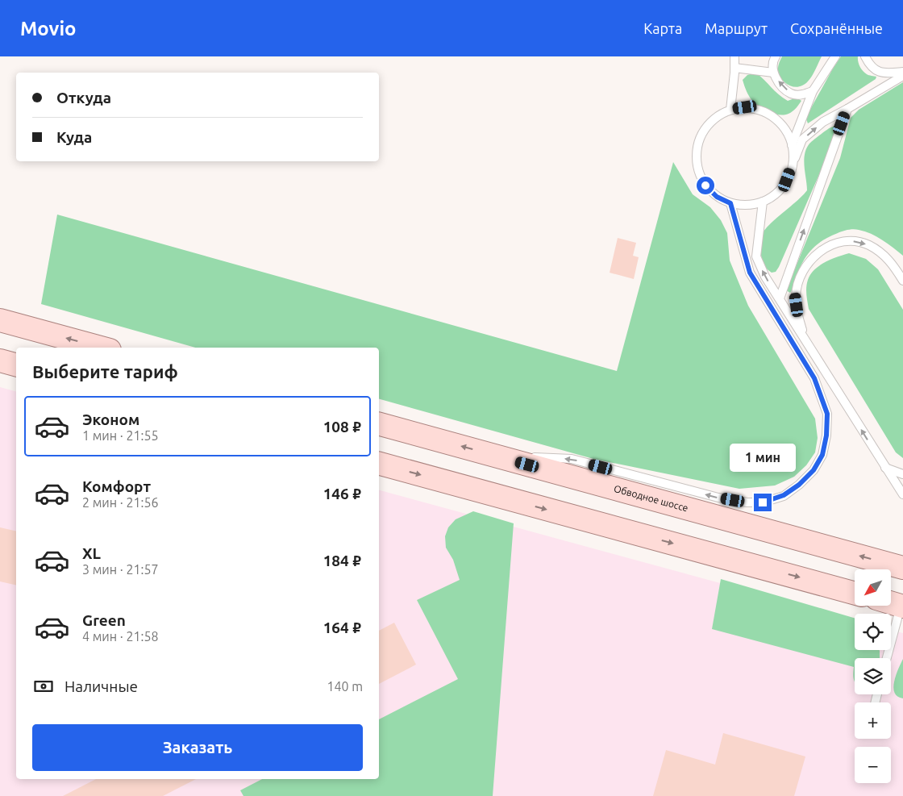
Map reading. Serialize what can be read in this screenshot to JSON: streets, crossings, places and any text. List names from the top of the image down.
{
  "streets": {
    "main road": ["Обводное шоссе"]
  },
  "north": "bottom left",
  "page": {
    "header": "Movio",
    "nav": ["Карта", "Маршрут", "Сохранённые"],
    "banner": ["Откуда", "Куда"],
    "heading": "Выберите тариф",
    "list": [
      {
        "name": "Эконом",
        "note": "1 мин · 21:55",
        "value": "108 ₽"
      },
      {
        "name": "Комфорт",
        "note": "2 мин · 21:56",
        "value": "146 ₽"
      },
      {
        "name": "XL",
        "note": "3 мин · 21:57",
        "value": "184 ₽"
      },
      {
        "name": "Green",
        "note": "4 мин · 21:58",
        "value": "164 ₽"
      }
    ],
    "bubble": "1 мин",
    "map_buttons": ["+", "−"],
    "pay": ["Наличные", "140 m"],
    "buttons": "Заказать"
  }
}
